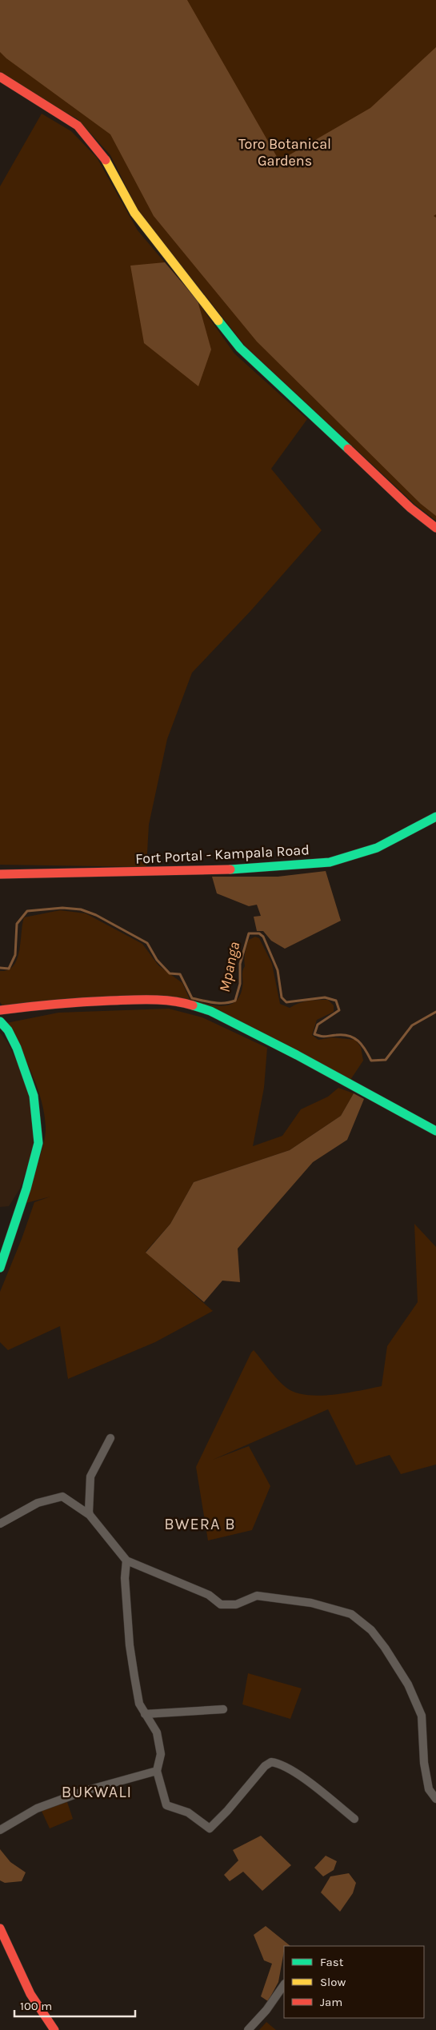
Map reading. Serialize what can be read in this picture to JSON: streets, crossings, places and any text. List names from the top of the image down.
{
  "streets": {
    "main road": ["Fort Portal - Kampala Road"]
  },
  "districts": ["BWERA B", "BUKWALI"],
  "water": ["Mpanga"],
  "parks": ["Toro Botanical Gardens"],
  "legend": ["Fast", "Slow", "Jam"],
  "scale_bar": "100 m"
}
